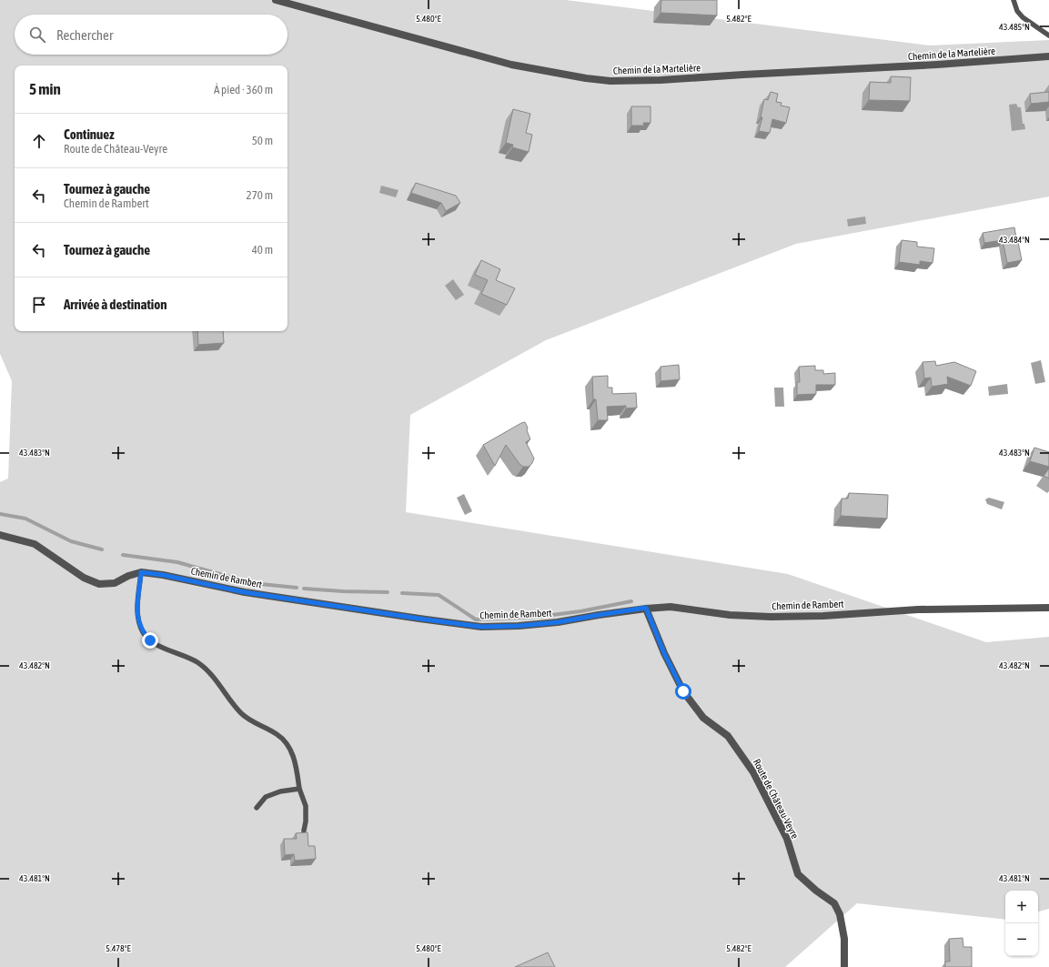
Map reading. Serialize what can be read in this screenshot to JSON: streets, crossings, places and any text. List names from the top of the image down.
{
  "streets": {
    "street": ["Chemin de la Martelière", "Chemin de Rambert", "Route de Château-Veyre"]
  },
  "crossings": [
    ["Chemin de Rambert", "Route de Château-Veyre"]
  ],
  "page": {
    "search": "Rechercher",
    "heading": ["5 min", "À pied · 360 m"],
    "list": [
      ["Continuez", "Route de Château-Veyre", "50 m"],
      ["Tournez à gauche", "Chemin de Rambert", "270 m"],
      ["Tournez à gauche", "40 m"],
      "Arrivée à destination"
    ],
    "map_buttons": ["+", "−"]
  },
  "coordinates": [
    "5.480°E",
    "5.482°E",
    "43.485°N",
    "43.484°N",
    "43.483°N",
    "43.482°N",
    "43.481°N",
    "5.478°E"
  ]
}
